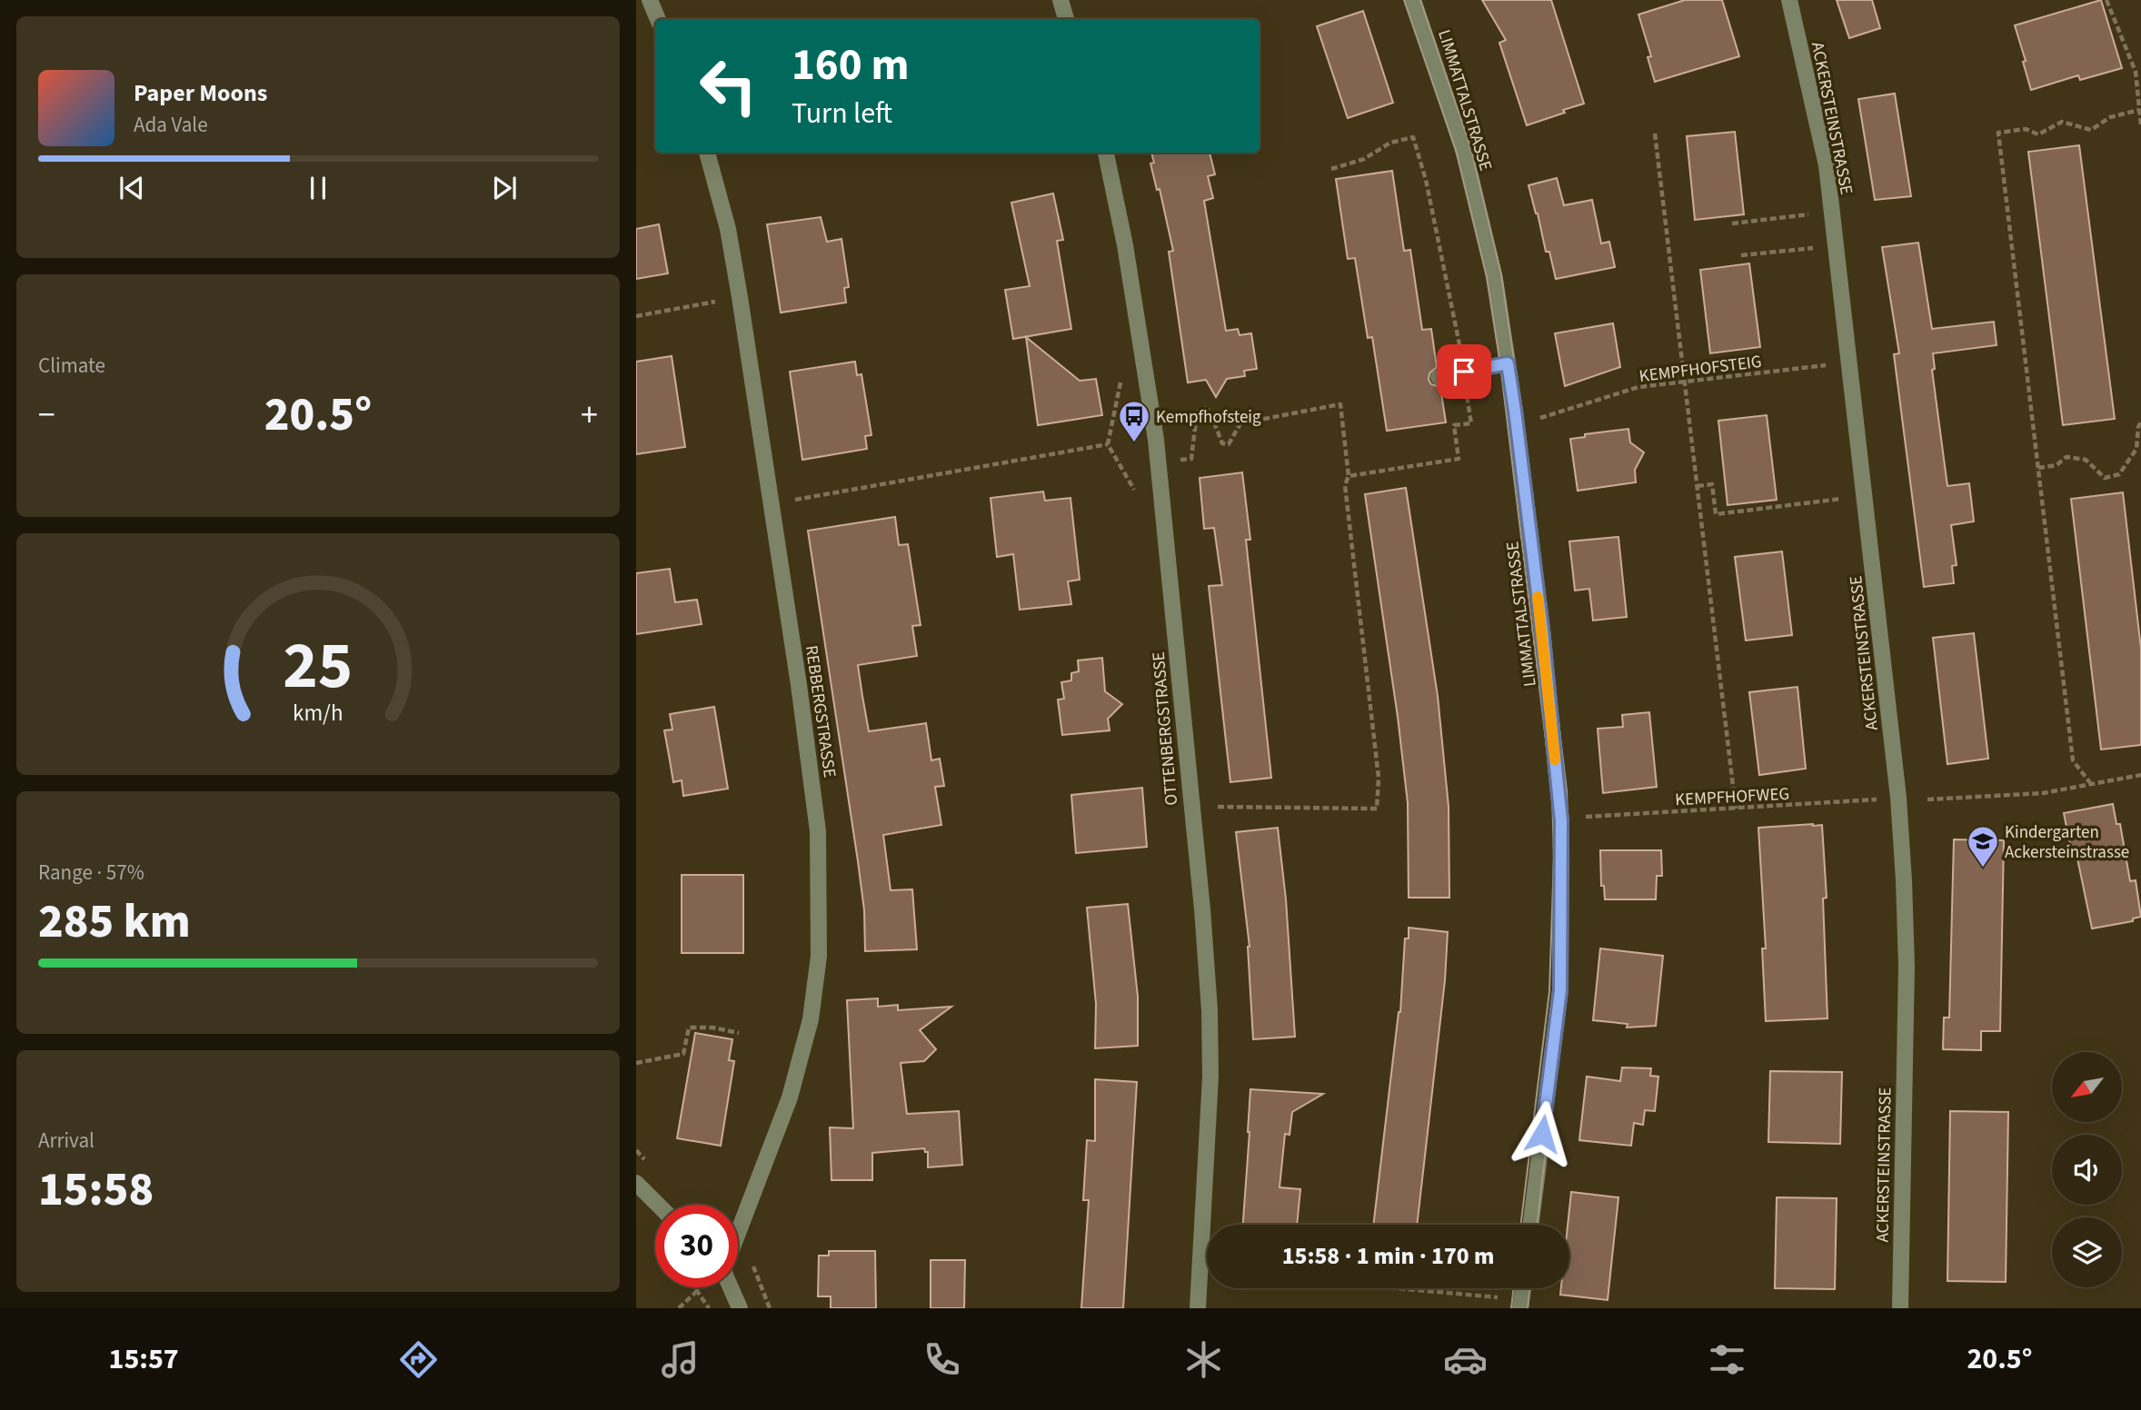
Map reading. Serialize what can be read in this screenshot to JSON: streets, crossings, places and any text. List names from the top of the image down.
{
  "streets": {
    "street": [
      "LIMMATTALSTRASSE",
      "ACKERSTEINSTRASSE",
      "REBBERGSTRASSE",
      "OTTENBERGSTRASSE"
    ],
    "path": ["KEMPFHOFSTEIG", "KEMPFHOFWEG"]
  },
  "places": {
    "bus stop": ["Kempfhofsteig"],
    "school or university": ["Kindergarten Ackersteinstrasse"]
  },
  "north": "bottom left",
  "page": {
    "turn": ["160 m", "Turn left"],
    "song": ["Paper Moons", "Ada Vale"],
    "tile": [
      "Climate",
      ["Range · 57%", "285 km"],
      ["Arrival", "15:58"]
    ],
    "heat": ["−", "20.5°", "+"],
    "limit": "30",
    "trip": "15:58 · 1 min · 170 m",
    "tabs": ["15:57", "20.5°"],
    "gauge": ["25", "km/h"]
  }
}
